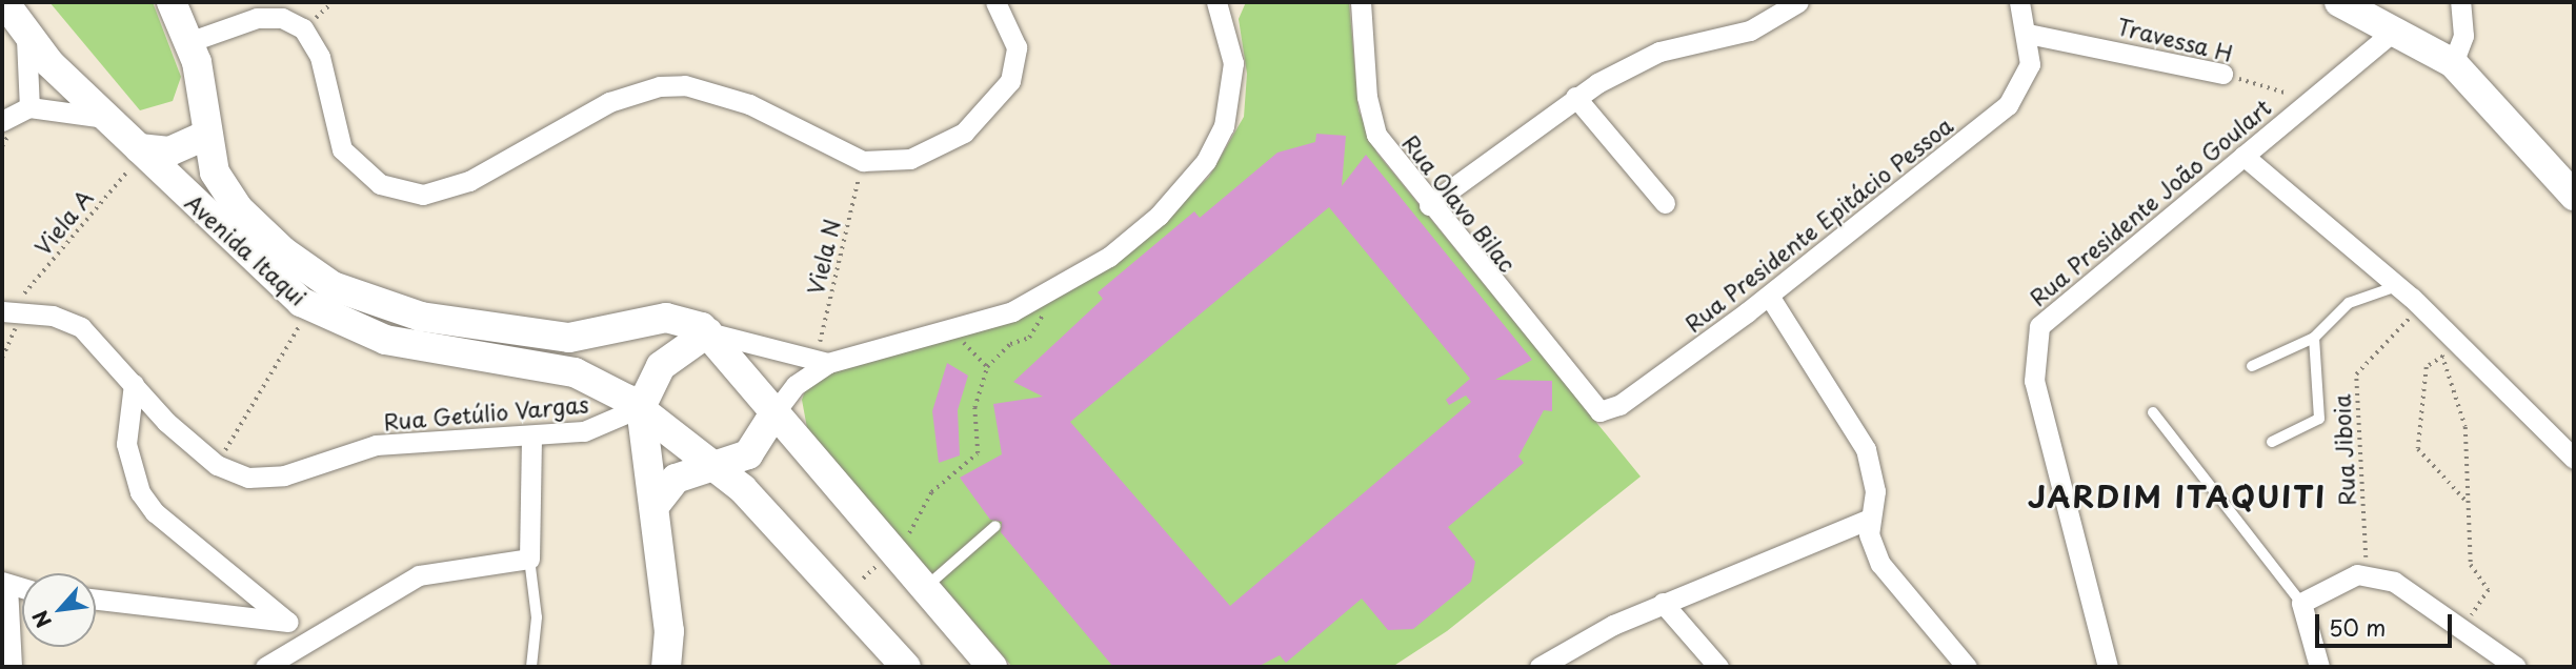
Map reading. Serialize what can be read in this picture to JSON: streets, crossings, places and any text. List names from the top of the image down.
{
  "streets": {
    "main road": ["Avenida Itaqui"],
    "street": [
      "Travessa H",
      "Rua Presidente João Goulart",
      "Rua Olavo Bilac",
      "Rua Presidente Epitácio Pessoa",
      "Rua Getúlio Vargas"
    ],
    "path": ["Viela A", "Viela N", "Rua Jiboia"]
  },
  "crossings": [
    ["Travessa H", "Rua Presidente João Goulart"],
    ["Travessa H", "Rua Presidente Epitácio Pessoa"],
    ["Rua Olavo Bilac", "Rua Presidente Epitácio Pessoa"],
    ["Viela A", "Avenida Itaqui"],
    ["Avenida Itaqui", "Rua Getúlio Vargas"]
  ],
  "districts": ["JARDIM ITAQUITI"],
  "scale_bar": "50 m",
  "north": "bottom left"
}
